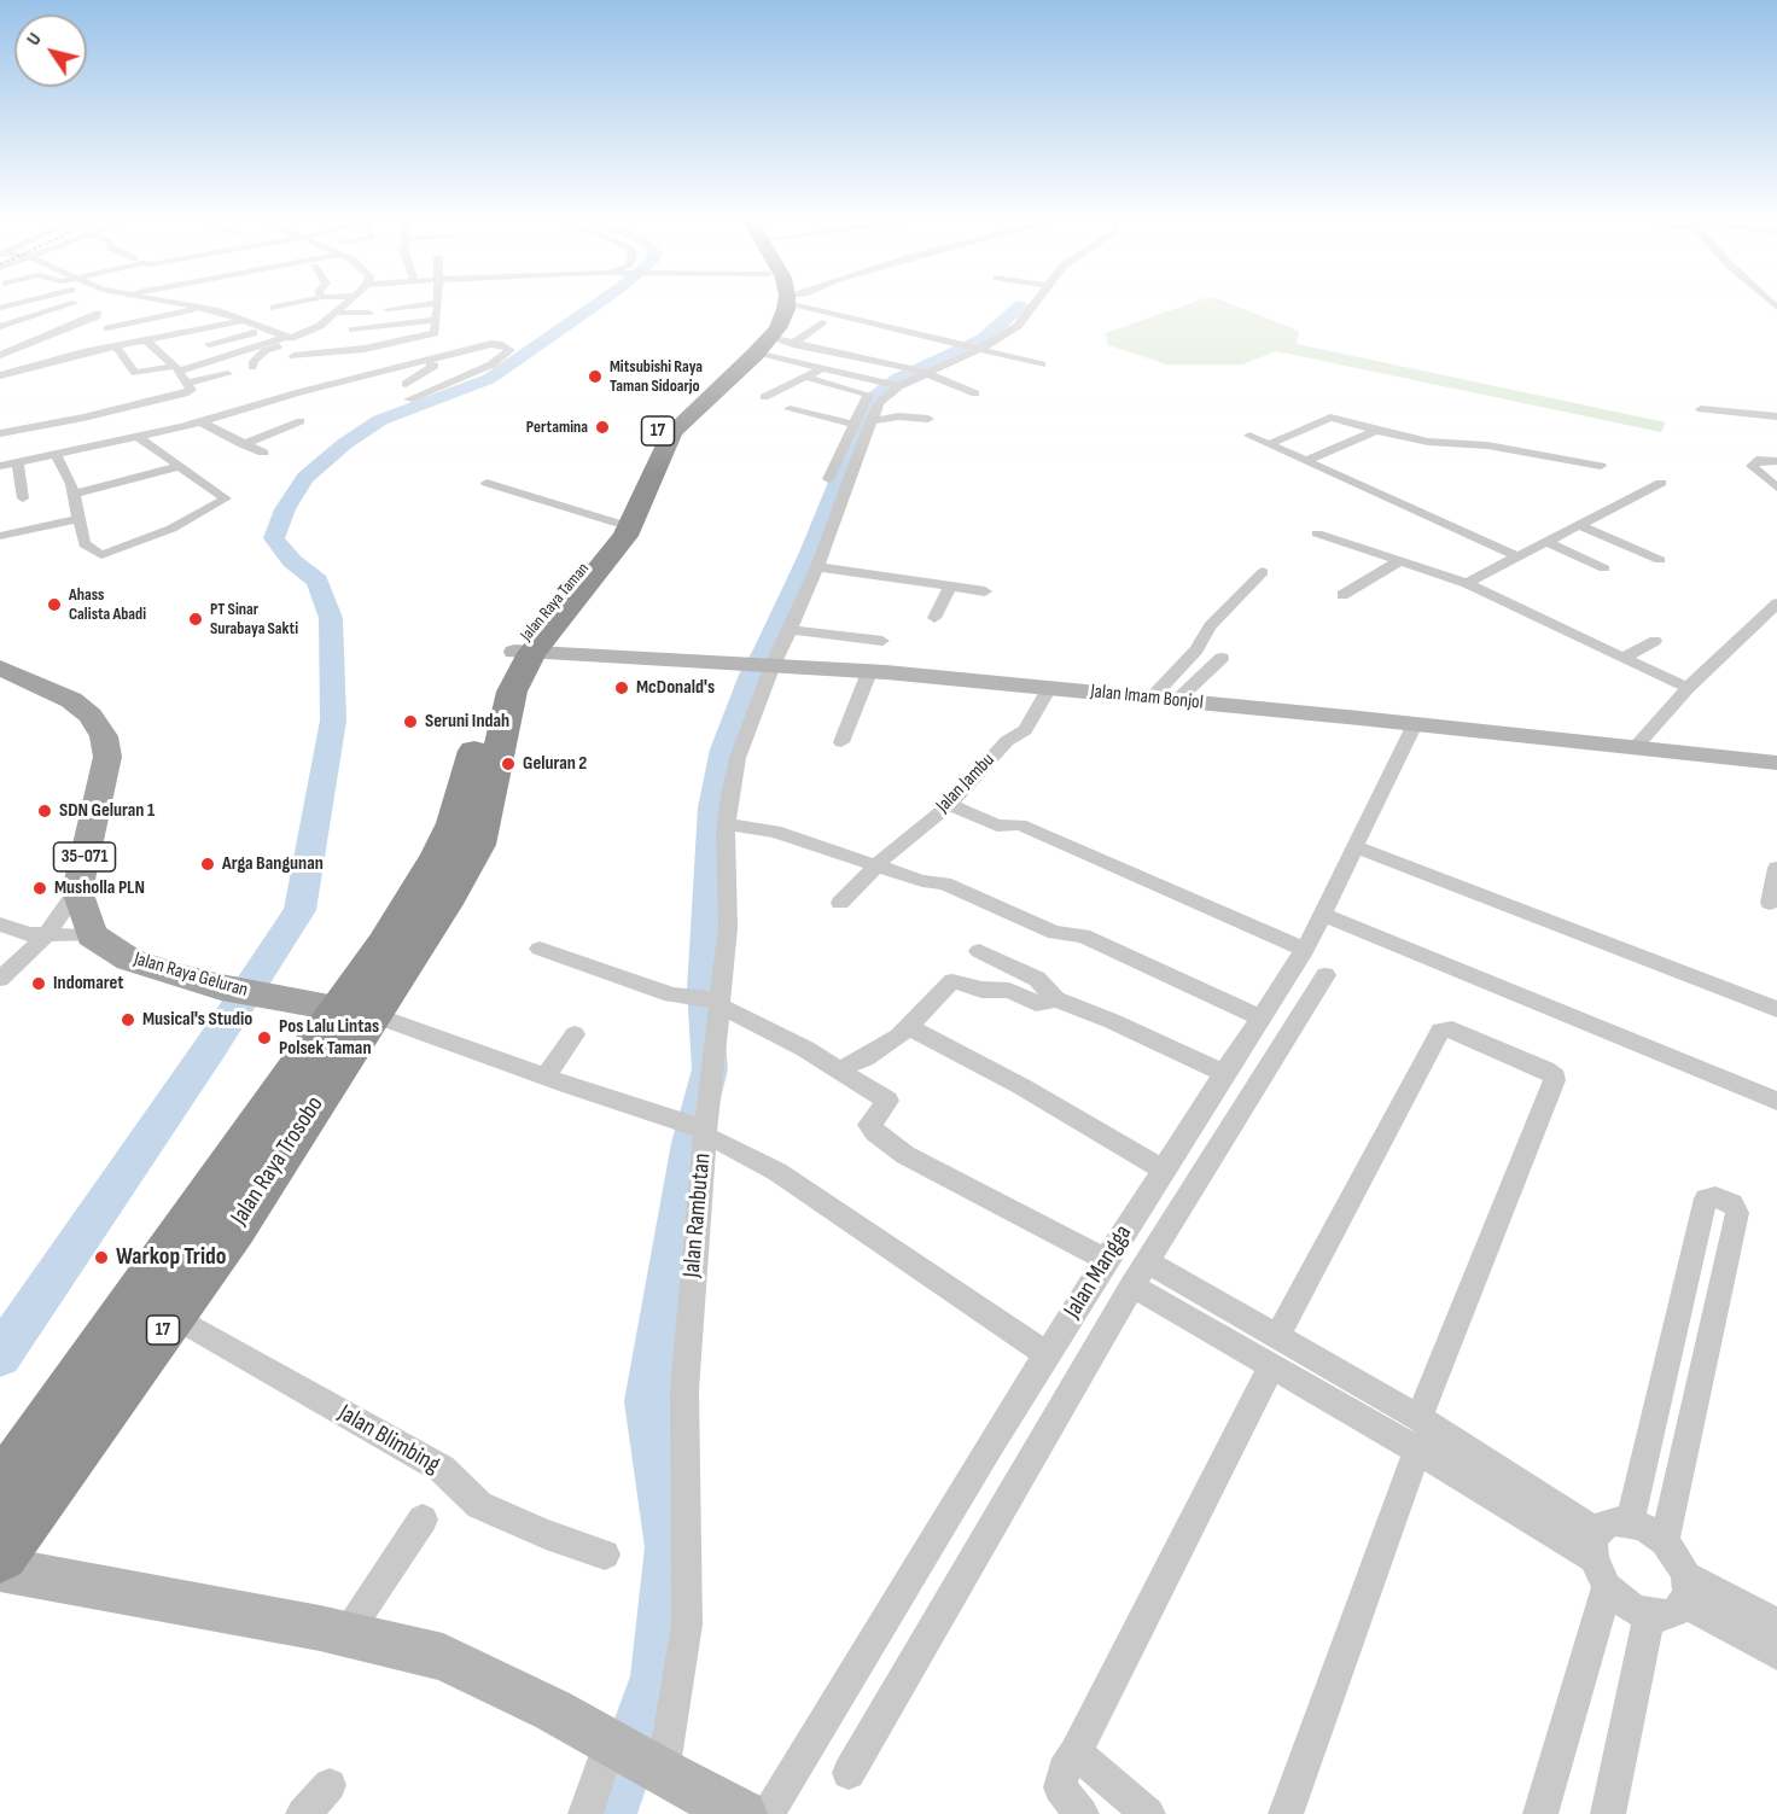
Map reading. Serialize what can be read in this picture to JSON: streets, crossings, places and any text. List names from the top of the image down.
{
  "streets": {
    "highway": ["17", "Jalan Raya Taman", "Jalan Raya Trosobo"],
    "main road": ["35-071", "Jalan Raya Geluran"],
    "street": [
      "Jalan Imam Bonjol",
      "Jalan Jambu",
      "Jalan Rambutan",
      "Jalan Mangga",
      "Jalan Blimbing"
    ]
  },
  "crossings": [
    ["Jalan Raya Taman", "Jalan Imam Bonjol"],
    ["Jalan Raya Taman", "Jalan Raya Geluran"],
    ["Jalan Raya Taman", "Jalan Raya Trosobo"],
    ["Jalan Imam Bonjol", "Jalan Jambu"],
    ["Jalan Imam Bonjol", "Jalan Rambutan"],
    ["Jalan Imam Bonjol", "Jalan Mangga"],
    ["35-071", "Jalan Raya Geluran"],
    ["Jalan Raya Geluran", "Jalan Raya Trosobo"],
    ["Jalan Raya Trosobo", "Jalan Blimbing"]
  ],
  "places": [
    "Mitsubishi Raya Taman Sidoarjo",
    "Pertamina",
    "Ahass Calista Abadi",
    "PT Sinar Surabaya Sakti",
    "McDonald's",
    "Seruni Indah",
    "Geluran 2",
    "SDN Geluran 1",
    "Arga Bangunan",
    "Musholla PLN",
    "Indomaret",
    "Musical's Studio",
    "Pos Lalu Lintas Polsek Taman",
    "Warkop Trido"
  ],
  "north": "top left"
}
